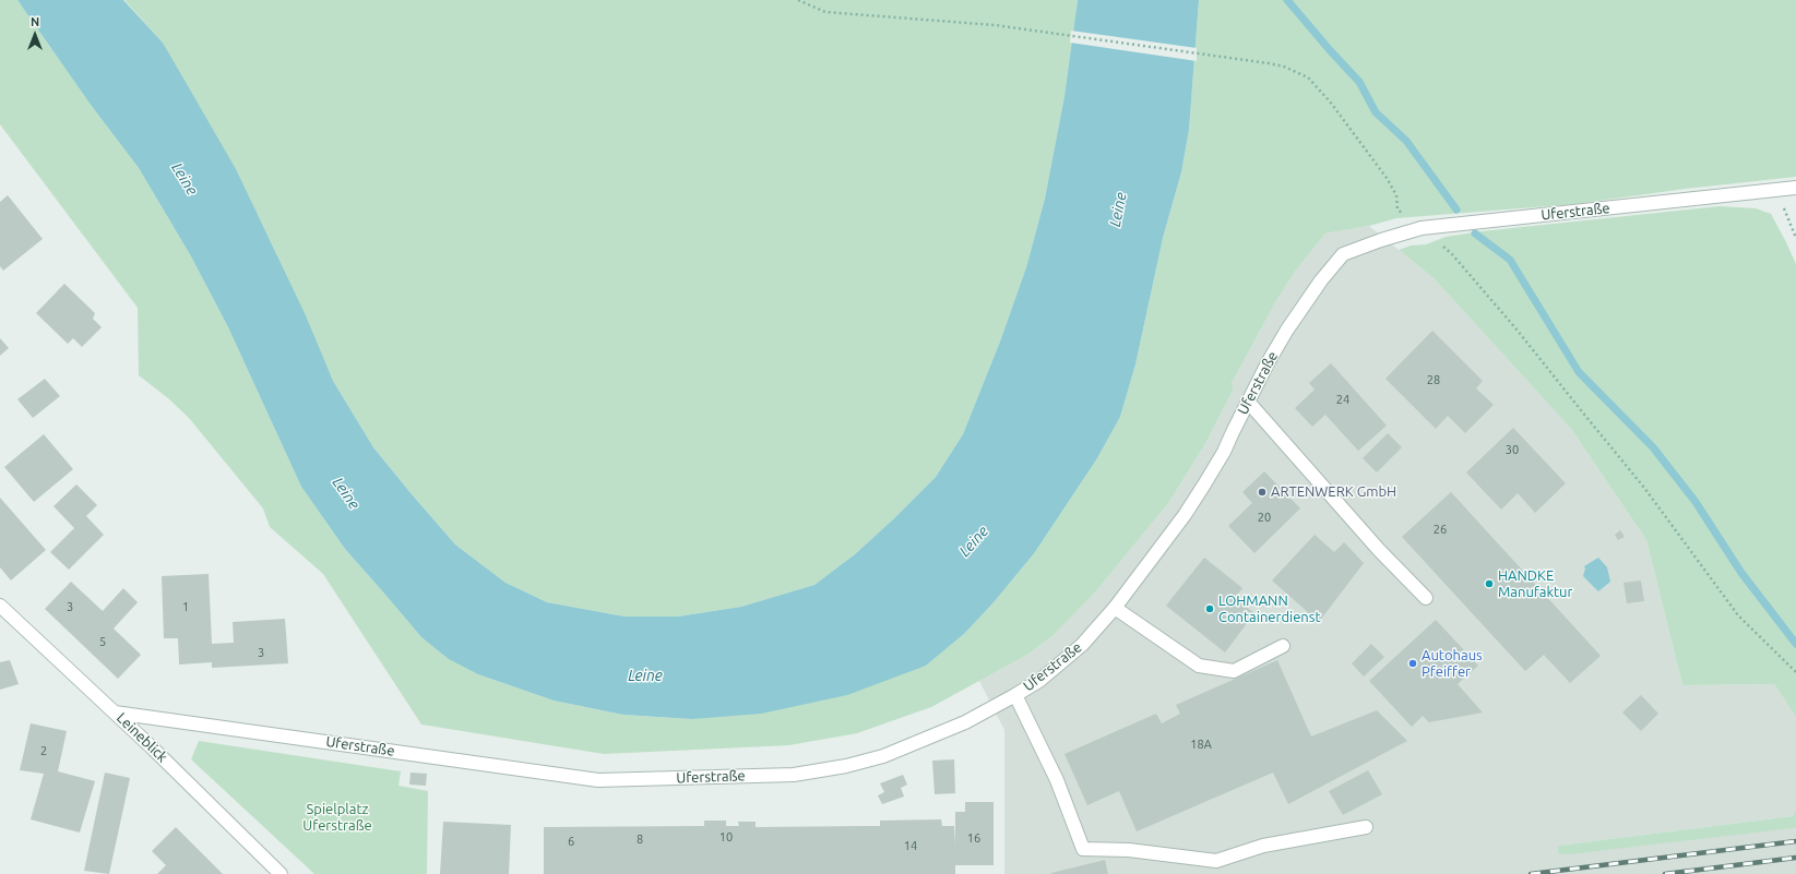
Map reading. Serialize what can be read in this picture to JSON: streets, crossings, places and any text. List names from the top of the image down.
{
  "streets": {
    "street": ["Uferstraße", "Leineblick"]
  },
  "crossings": [
    ["Uferstraße", "Leineblick"]
  ],
  "water": ["Leine"],
  "parks": ["Spielplatz Uferstraße"],
  "places": [
    "ARTENWERK GmbH",
    "HANDKE Manufaktur",
    "LOHMANN Containerdienst",
    "Autohaus Pfeiffer"
  ],
  "house_numbers": [
    "28",
    "24",
    "30",
    "20",
    "26",
    "3",
    "1",
    "5",
    "3",
    "18A",
    "2",
    "10",
    "16",
    "8",
    "6",
    "14"
  ],
  "north": "top"
}
